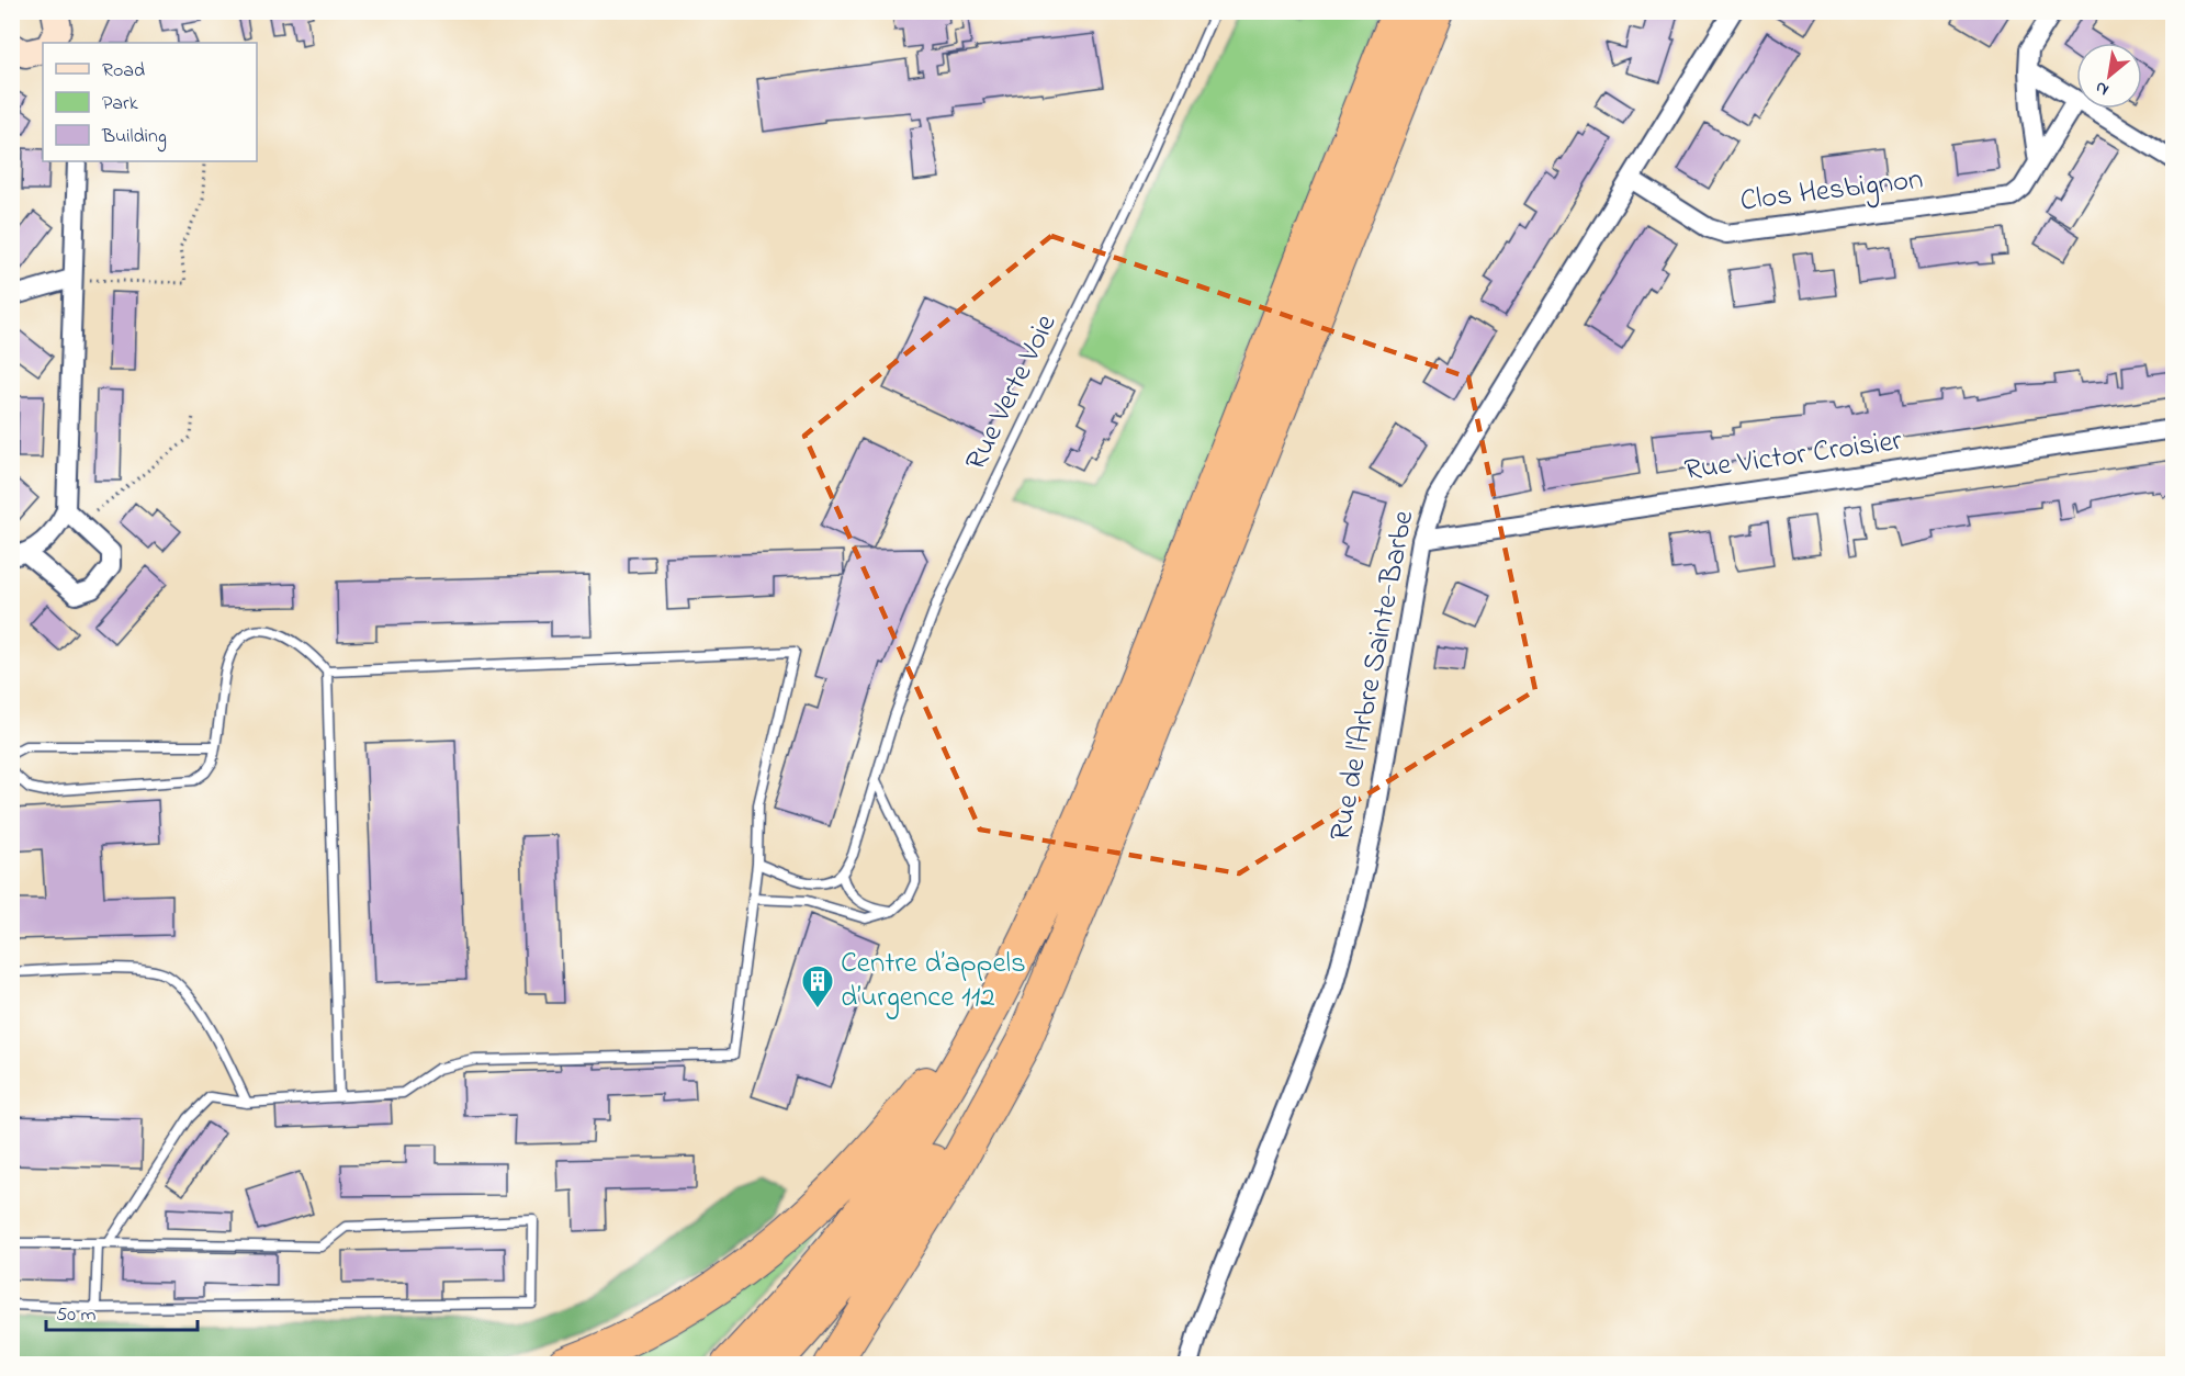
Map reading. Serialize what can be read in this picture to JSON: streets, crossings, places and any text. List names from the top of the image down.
{
  "streets": {
    "street": ["Clos Hesbignon", "Rue Victor Croisier", "Rue de l'Arbre Sainte-Barbe"],
    "lane": ["Rue Verte Voie"]
  },
  "crossings": [
    ["Clos Hesbignon", "Rue de l'Arbre Sainte-Barbe"],
    ["Rue Victor Croisier", "Rue de l'Arbre Sainte-Barbe"]
  ],
  "places": {
    "building": ["Centre d’appels d’urgence 112"]
  },
  "legend": ["Road", "Park", "Building"],
  "scale_bar": "50 m",
  "north": "bottom left"
}
